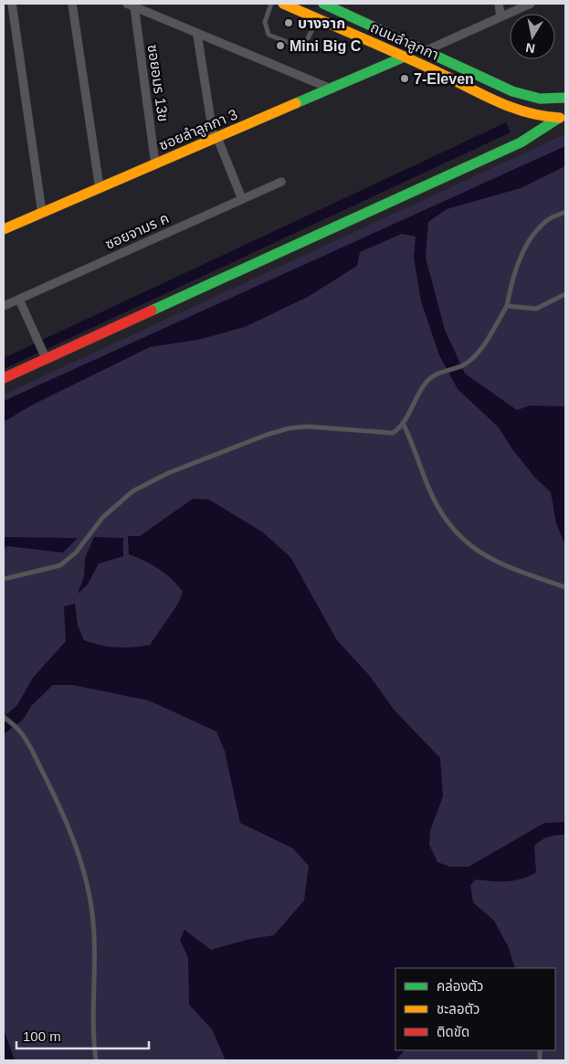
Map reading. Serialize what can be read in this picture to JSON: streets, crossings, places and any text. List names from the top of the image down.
{
  "streets": {
    "street": [
      "ถนนลำลูกกา",
      "ซอยอมร 13ข",
      "ซอยลำลูกกา 3",
      "ซอยจามร ค"
    ]
  },
  "crossings": [
    ["ถนนลำลูกกา", "ซอยลำลูกกา 3"],
    ["ซอยอมร 13ข", "ซอยลำลูกกา 3"]
  ],
  "places": ["บางจาก", "Mini Big C", "7-Eleven"],
  "legend": ["คล่องตัว", "ชะลอตัว", "ติดขัด"],
  "scale_bar": "100 m",
  "north": "bottom"
}
